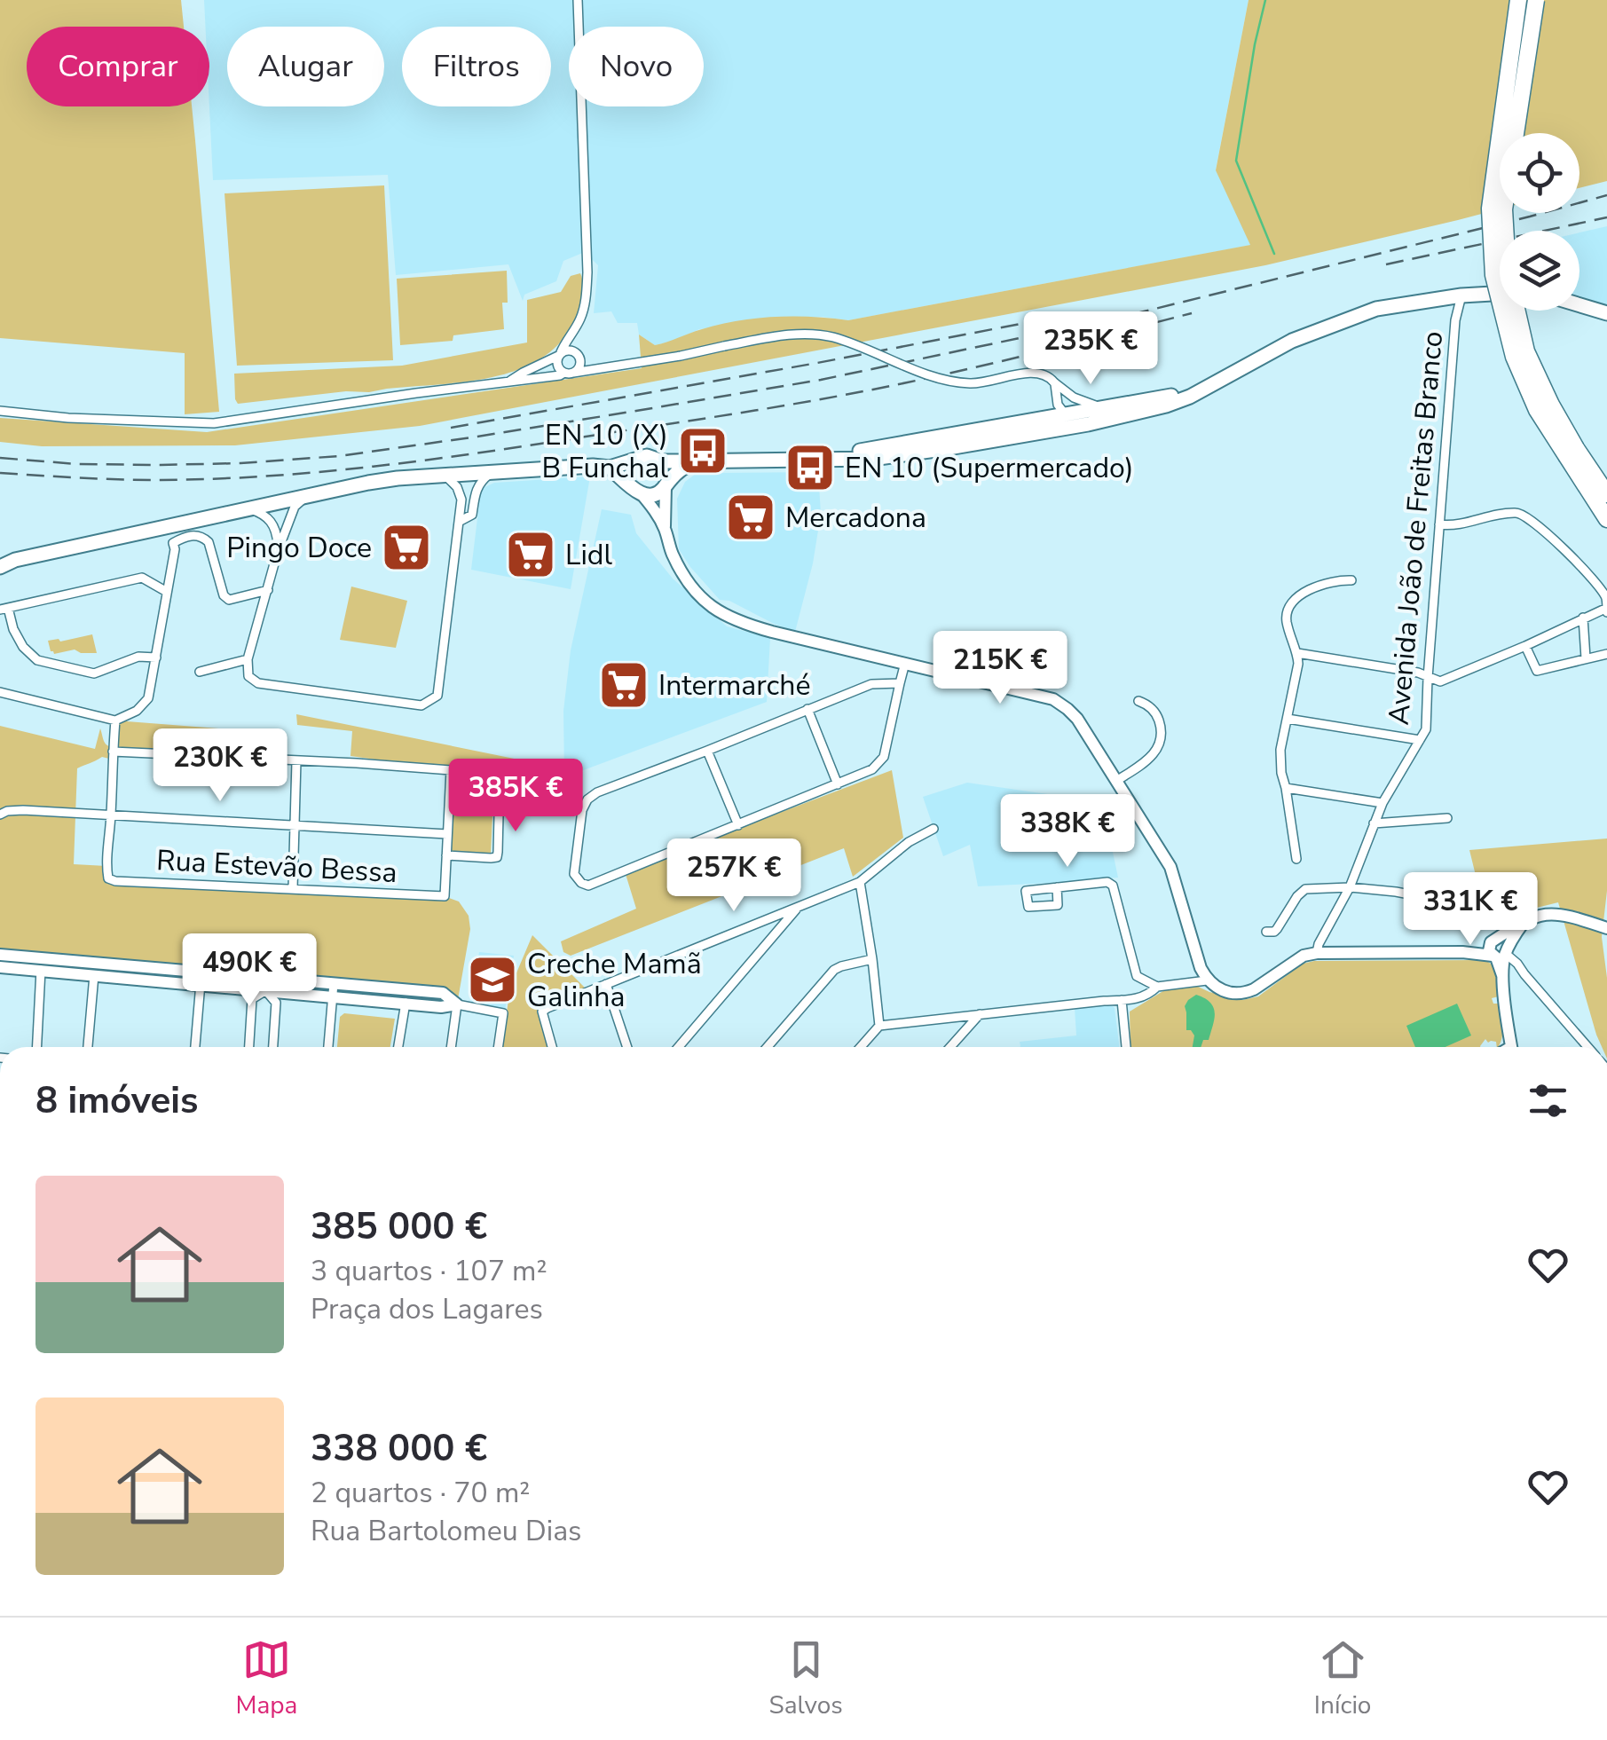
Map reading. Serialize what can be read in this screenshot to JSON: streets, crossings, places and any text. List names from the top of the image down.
{
  "streets": {
    "street": ["Avenida João de Freitas Branco", "Rua Estevão Bessa"]
  },
  "places": {
    "bus stop": ["EN 10 (X) B Funchal", "EN 10 (Supermercado)"],
    "supermarket": [
      "Mercadona",
      "Pingo Doce",
      "Lidl",
      "Intermarché"
    ],
    "school or university": ["Creche Mamã Galinha"]
  },
  "page": {
    "chip": [
      "Comprar",
      "Alugar",
      "Filtros",
      "Novo"
    ],
    "price": [
      "235K €",
      "215K €",
      "230K €",
      "385K €",
      "338K €",
      "257K €",
      "331K €",
      "490K €"
    ],
    "heading": "8 imóveis",
    "list": [
      {
        "name": "385 000 €",
        "note": "3 quartos · 107 m² · Praça dos Lagares"
      },
      {
        "name": "338 000 €",
        "note": "2 quartos · 70 m² · Rua Bartolomeu Dias"
      }
    ],
    "tabs": ["Mapa", "Salvos", "Início"]
  }
}
